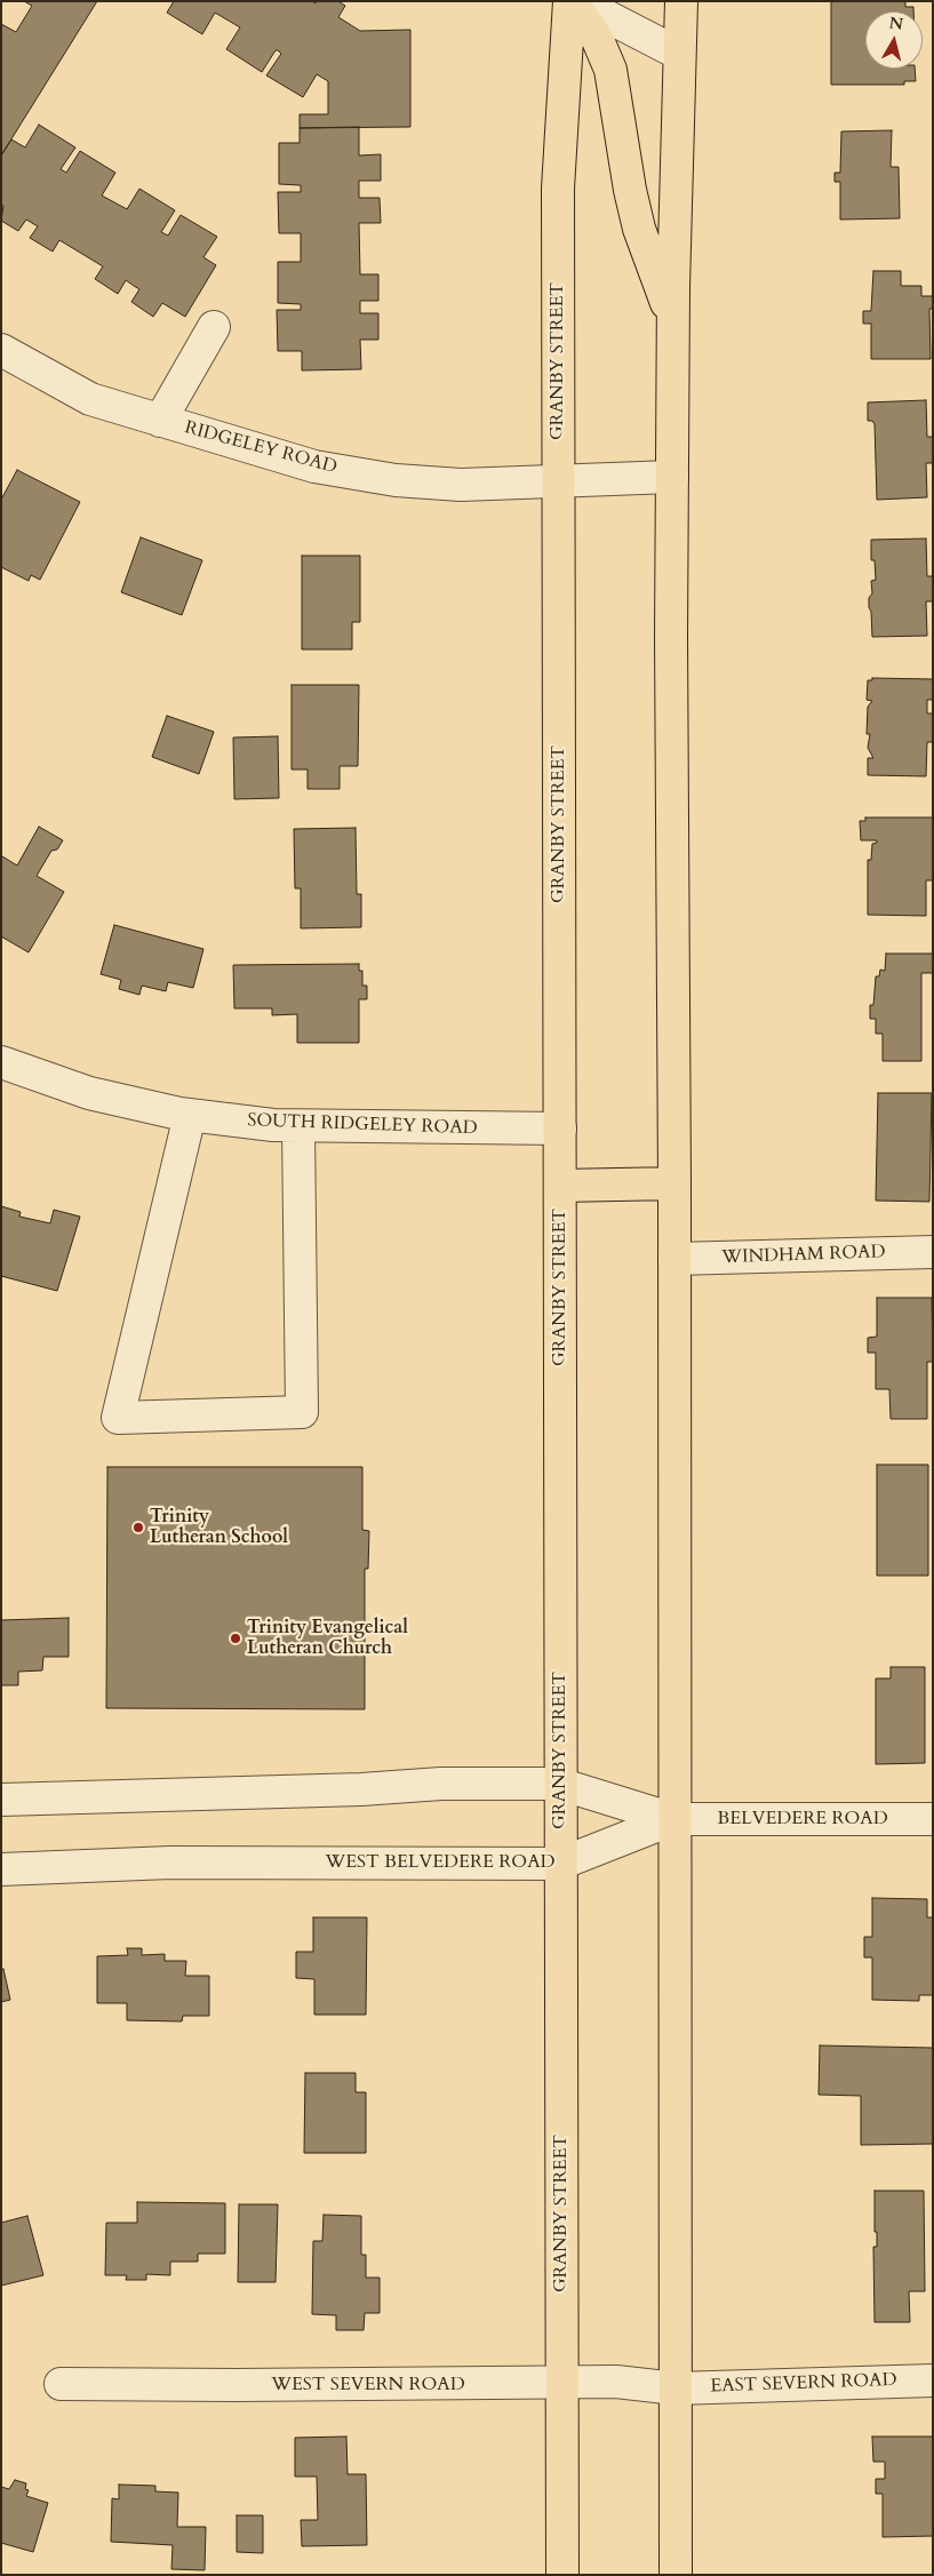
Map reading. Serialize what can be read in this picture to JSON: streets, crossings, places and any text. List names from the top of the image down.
{
  "streets": {
    "main road": ["GRANBY STREET"],
    "street": [
      "RIDGELEY ROAD",
      "SOUTH RIDGELEY ROAD",
      "WINDHAM ROAD",
      "BELVEDERE ROAD",
      "WEST BELVEDERE ROAD",
      "EAST SEVERN ROAD",
      "WEST SEVERN ROAD"
    ]
  },
  "crossings": [
    ["GRANBY STREET", "RIDGELEY ROAD"],
    ["GRANBY STREET", "SOUTH RIDGELEY ROAD"],
    ["GRANBY STREET", "WEST BELVEDERE ROAD"],
    ["GRANBY STREET", "WEST SEVERN ROAD"],
    ["BELVEDERE ROAD", "WEST BELVEDERE ROAD"],
    ["EAST SEVERN ROAD", "WEST SEVERN ROAD"]
  ],
  "places": ["Trinity Lutheran School", "Trinity Evangelical Lutheran Church"],
  "north": "top"
}
